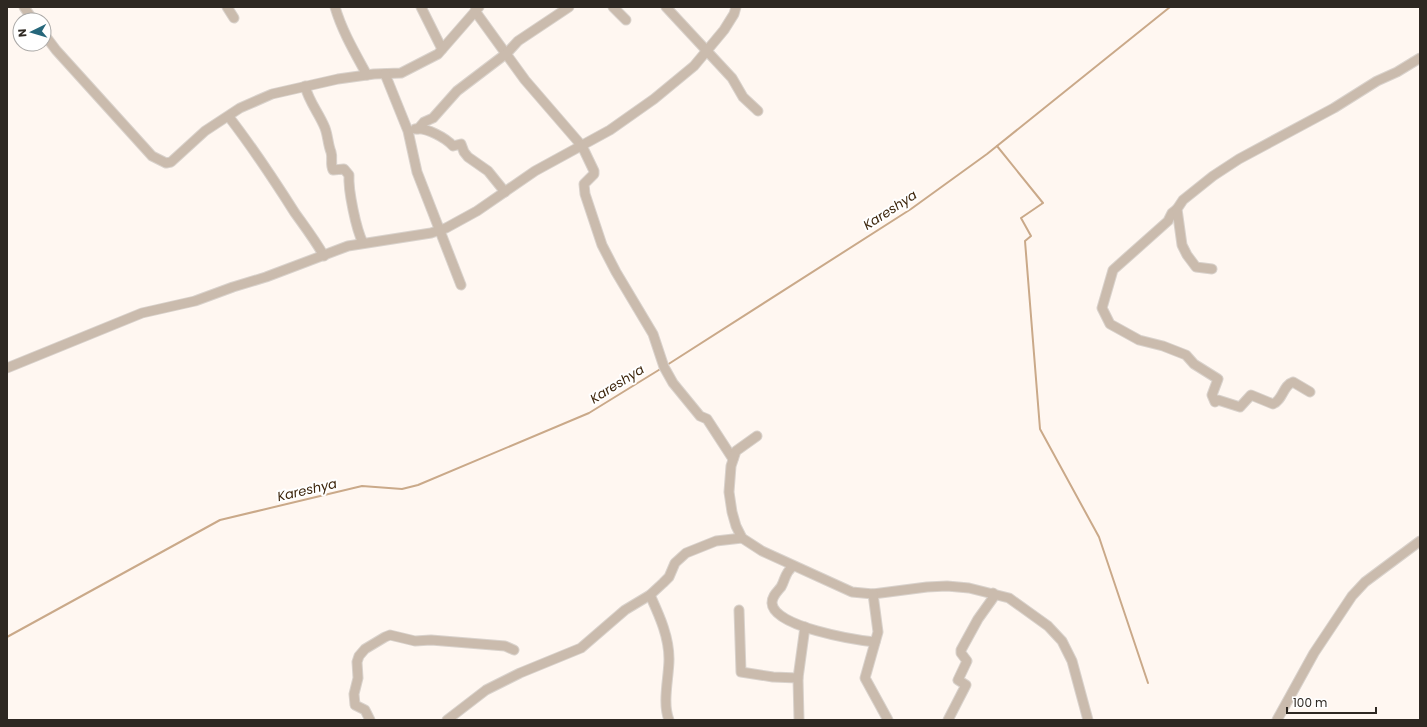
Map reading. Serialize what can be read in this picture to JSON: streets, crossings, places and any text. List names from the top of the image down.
{
  "water": ["Kareshya"],
  "scale_bar": "100 m",
  "north": "left"
}
